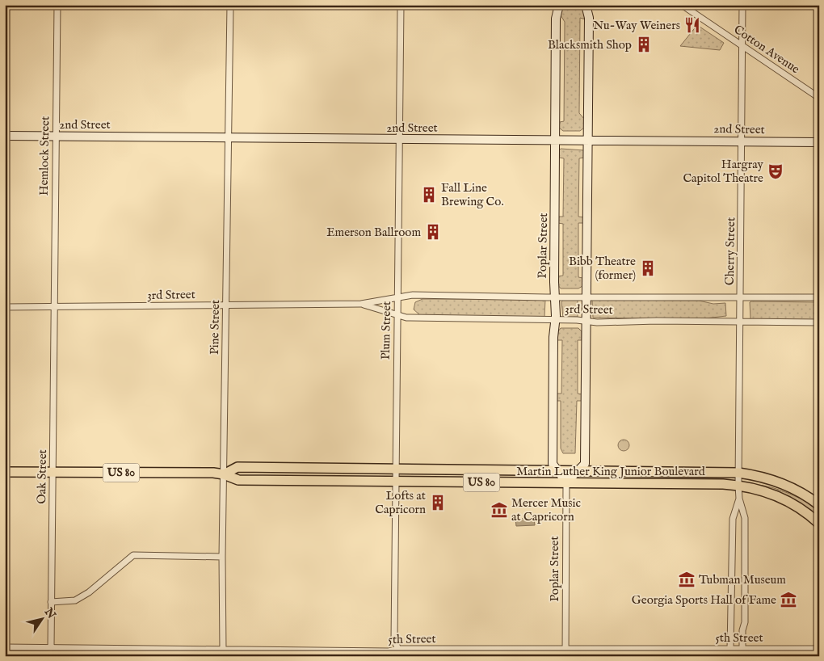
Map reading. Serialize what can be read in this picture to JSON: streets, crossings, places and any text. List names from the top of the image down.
{
  "streets": {
    "main road": ["Martin Luther King Junior Boulevard", "US 80"],
    "street": [
      "Cotton Avenue",
      "2nd Street",
      "Hemlock Street",
      "Poplar Street",
      "Cherry Street",
      "3rd Street",
      "Pine Street",
      "Plum Street",
      "Oak Street",
      "5th Street"
    ]
  },
  "crossings": [
    ["Cotton Avenue", "Cherry Street"],
    ["2nd Street", "Hemlock Street"],
    ["2nd Street", "Poplar Street"],
    ["2nd Street", "Cherry Street"],
    ["2nd Street", "Pine Street"],
    ["2nd Street", "Plum Street"],
    ["Hemlock Street", "3rd Street"],
    ["Hemlock Street", "Oak Street"],
    ["Poplar Street", "3rd Street"],
    ["Poplar Street", "Martin Luther King Junior Boulevard"],
    ["Poplar Street", "5th Street"],
    ["Cherry Street", "3rd Street"],
    ["Cherry Street", "Martin Luther King Junior Boulevard"],
    ["Cherry Street", "5th Street"],
    ["3rd Street", "Pine Street"],
    ["3rd Street", "Plum Street"],
    ["3rd Street", "Oak Street"],
    ["Pine Street", "Martin Luther King Junior Boulevard"],
    ["Pine Street", "5th Street"],
    ["Plum Street", "Martin Luther King Junior Boulevard"],
    ["Plum Street", "5th Street"],
    ["Martin Luther King Junior Boulevard", "Oak Street"],
    ["Oak Street", "5th Street"]
  ],
  "places": {
    "restaurant": ["Nu-Way Weiners"],
    "building": [
      "Blacksmith Shop",
      "Fall Line Brewing Co.",
      "Emerson Ballroom",
      "Bibb Theatre (former)",
      "Lofts at Capricorn"
    ],
    "theatre": ["Hargray Capitol Theatre"],
    "museum": ["Mercer Music at Capricorn", "Tubman Museum", "Georgia Sports Hall of Fame"]
  },
  "north": "top right"
}
